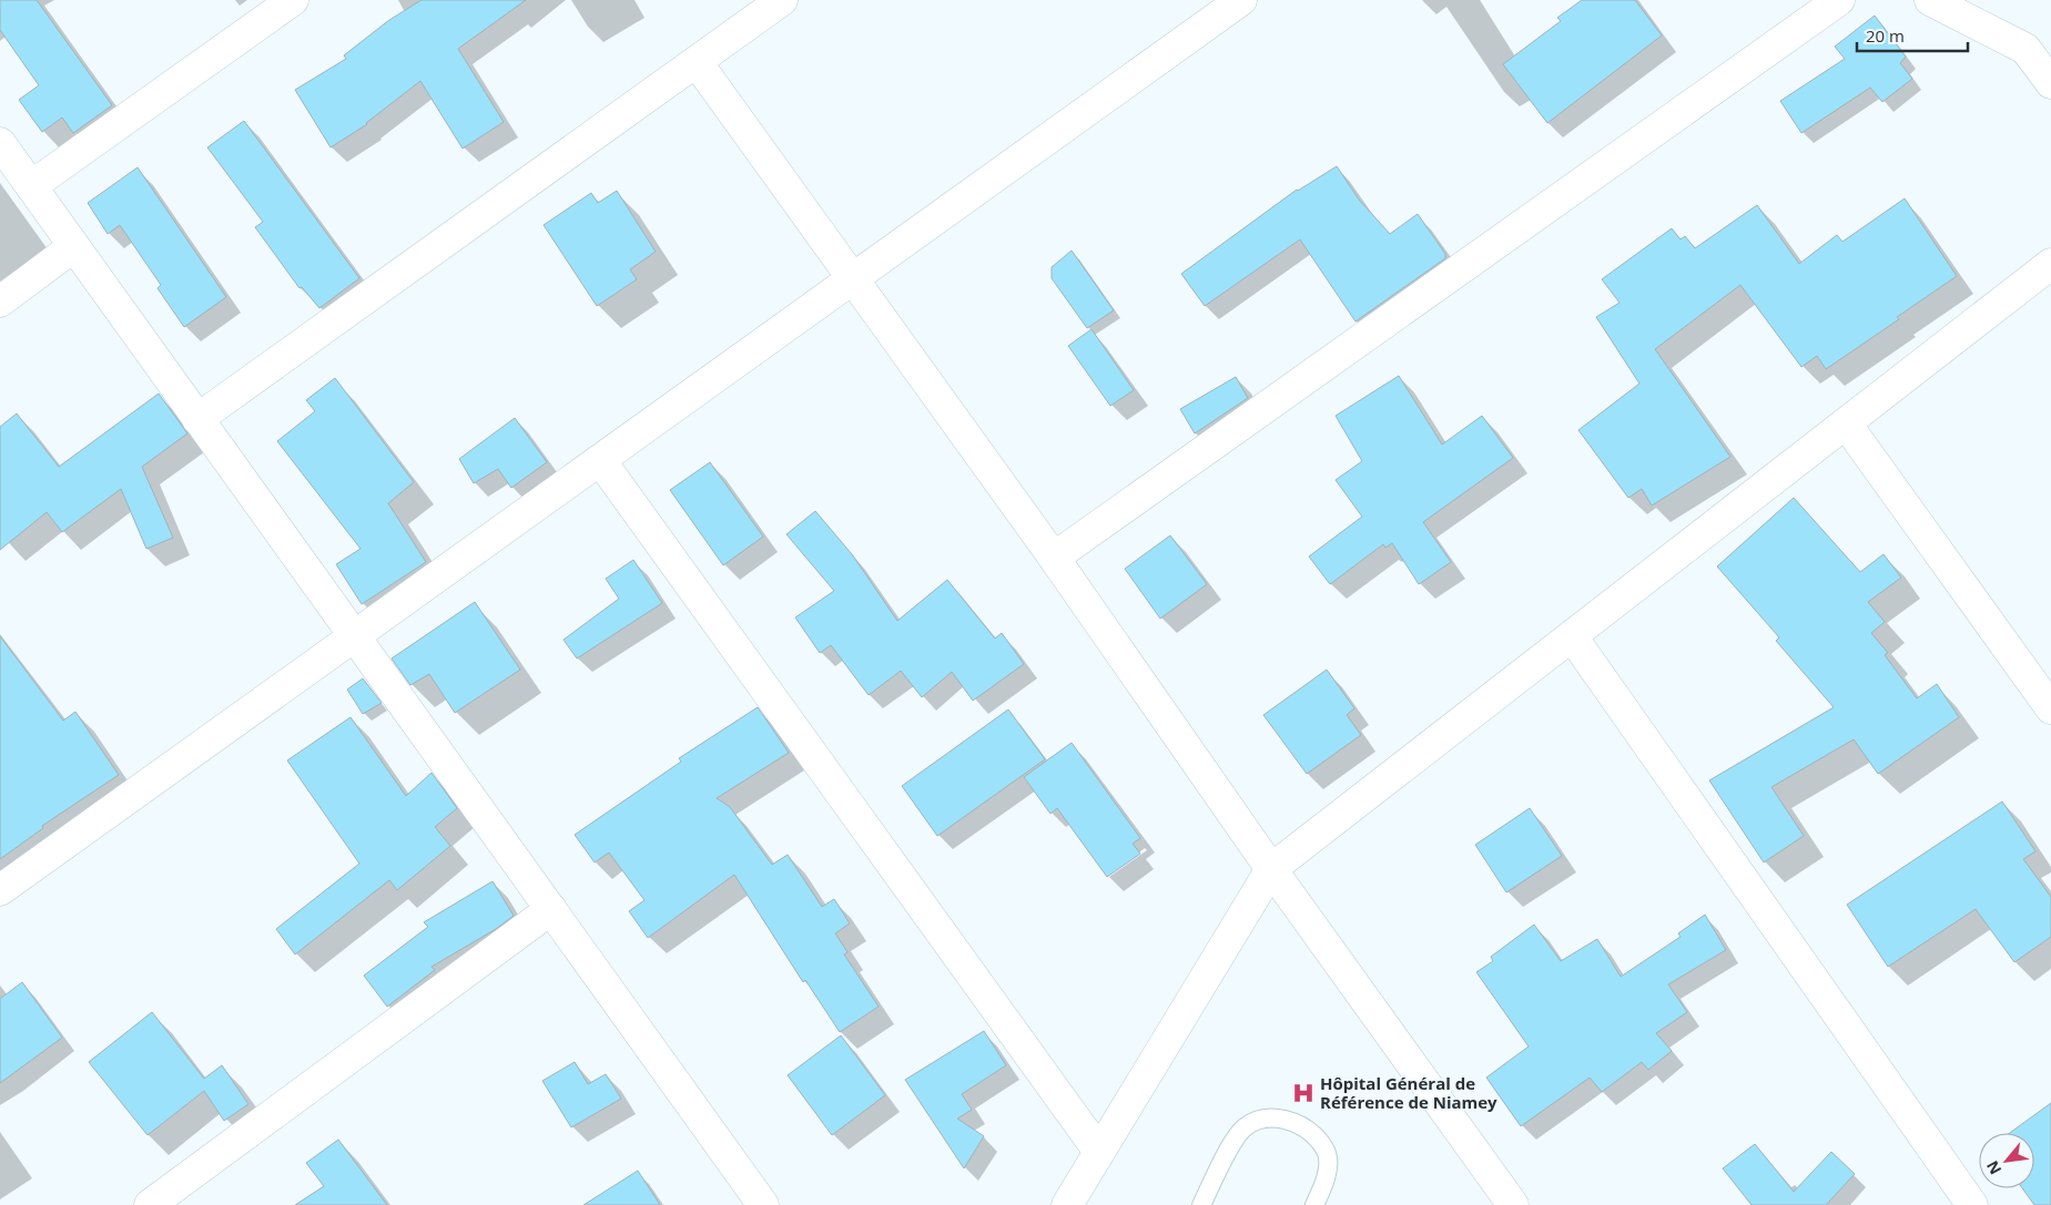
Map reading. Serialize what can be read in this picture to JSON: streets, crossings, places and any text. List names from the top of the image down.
{
  "places": {
    "hospital": ["Hôpital Général de Référence de Niamey"]
  },
  "scale_bar": "20 m",
  "north": "bottom left"
}
